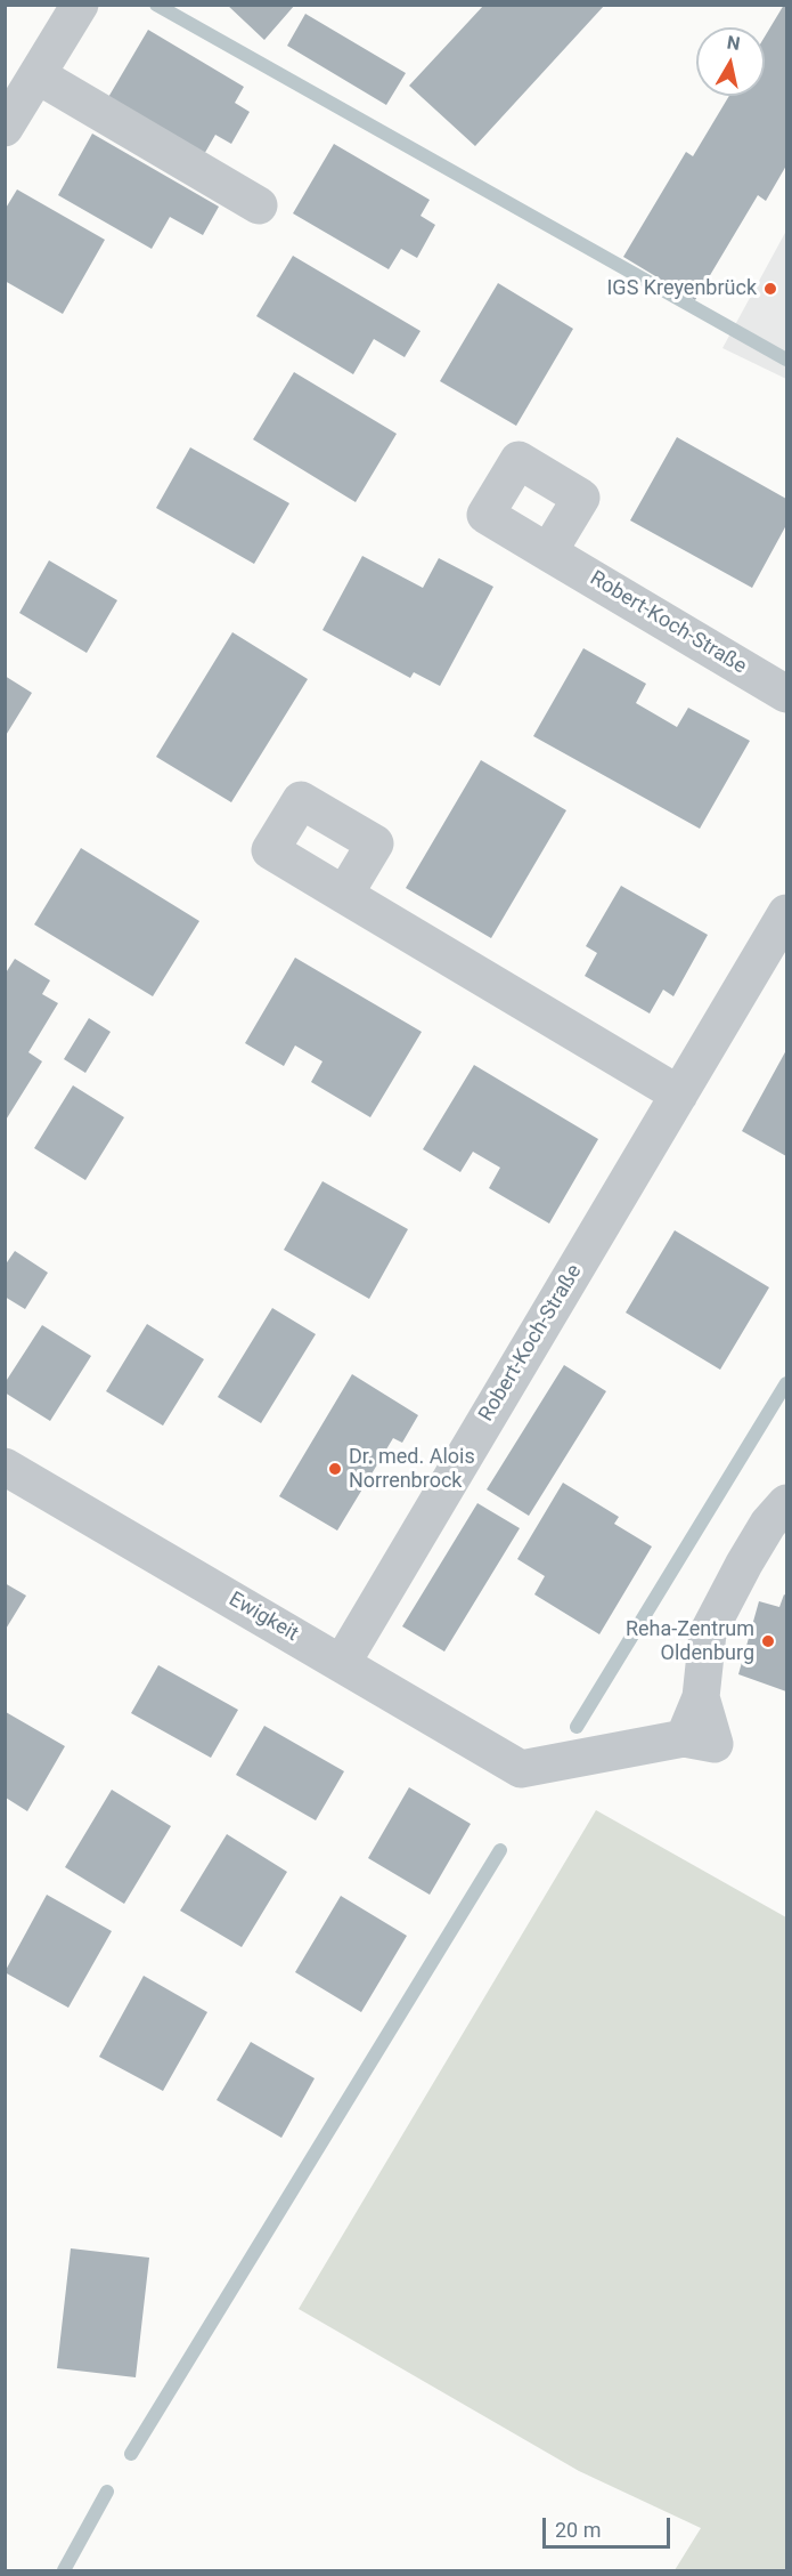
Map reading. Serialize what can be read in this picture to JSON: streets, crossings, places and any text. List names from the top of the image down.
{
  "streets": {
    "street": ["Robert-Koch-Straße", "Ewigkeit"]
  },
  "crossings": [
    ["Robert-Koch-Straße", "Ewigkeit"]
  ],
  "places": ["IGS Kreyenbrück", "Dr. med. Alois Norrenbrock", "Reha-Zentrum Oldenburg"],
  "scale_bar": "20 m",
  "north": "top"
}
